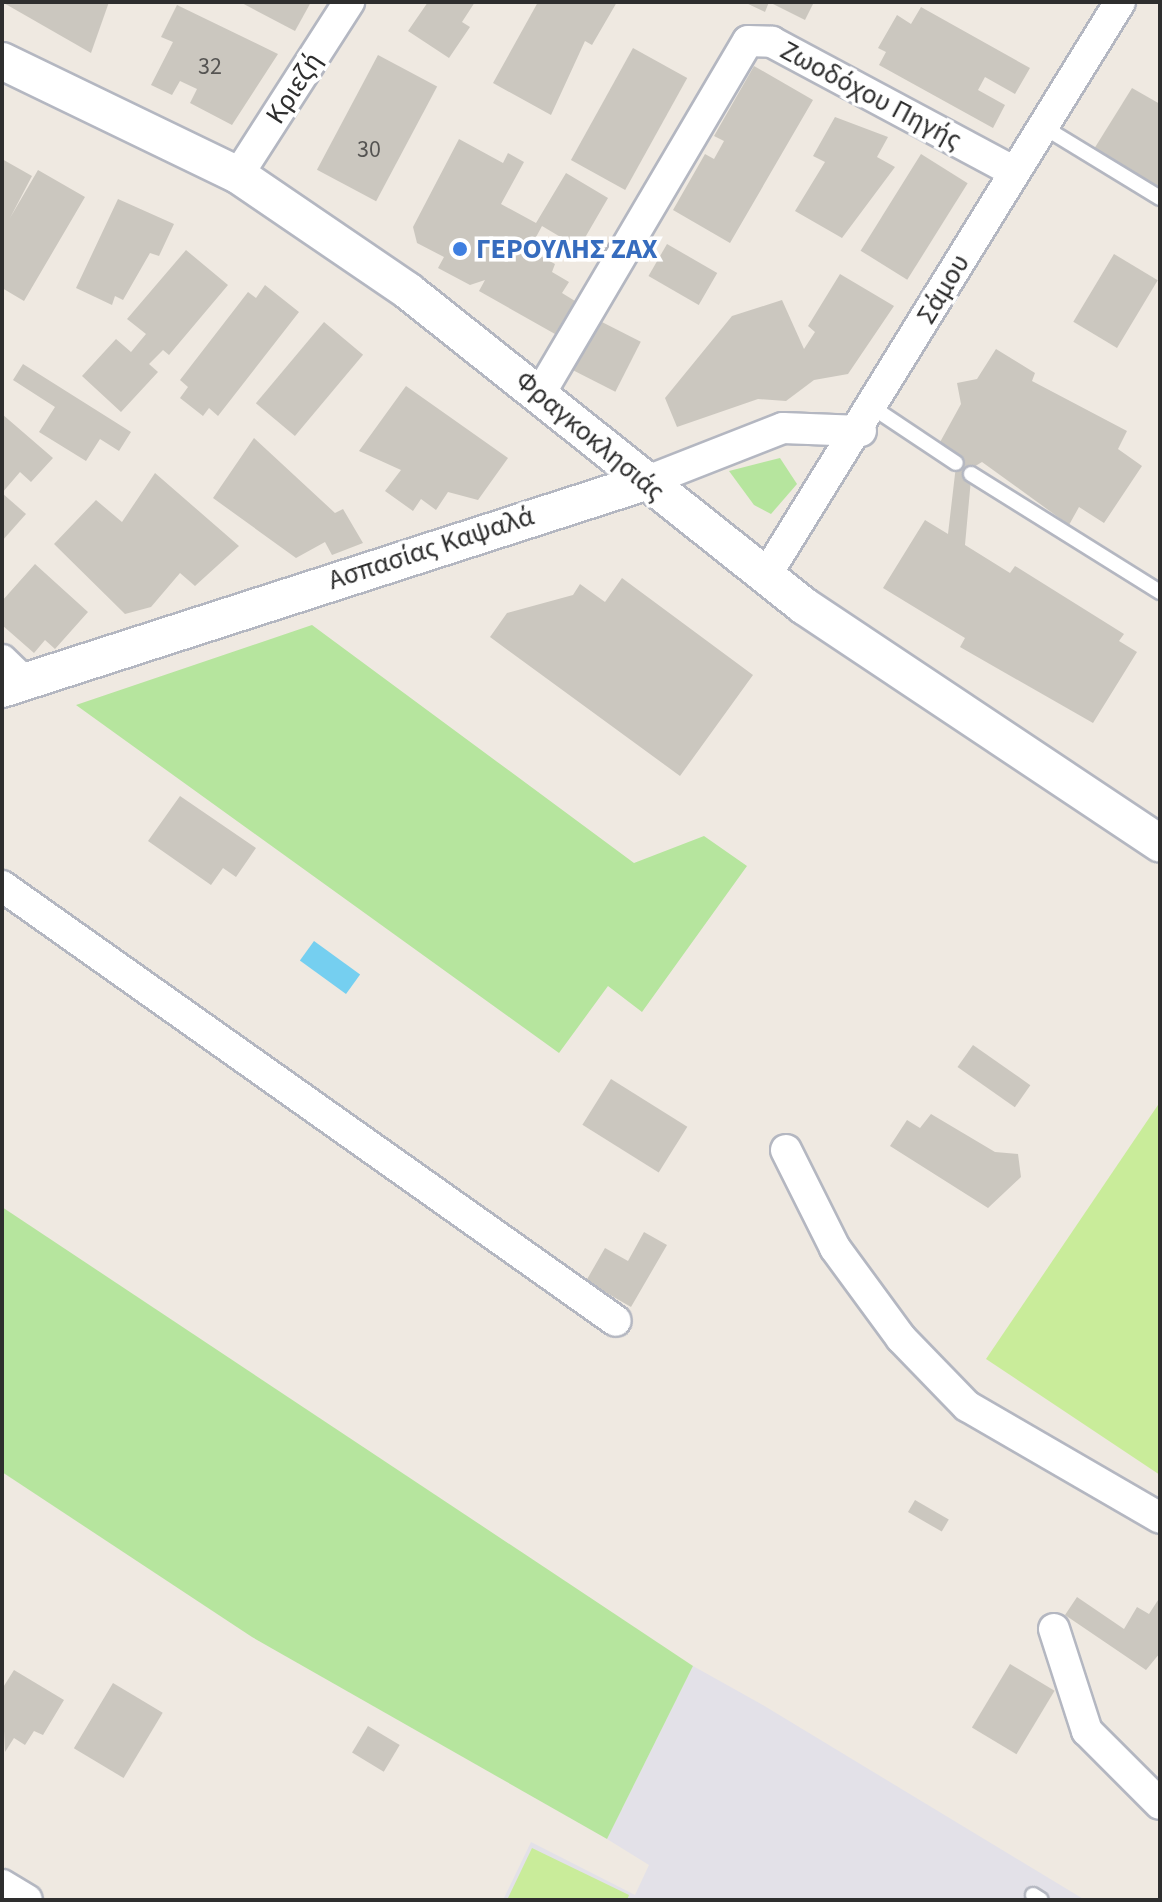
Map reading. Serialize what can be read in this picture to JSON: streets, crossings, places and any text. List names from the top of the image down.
{
  "streets": {
    "street": [
      "Κριεζή",
      "Ζωοδόχου Πηγής",
      "Σάμου",
      "Φραγκοκλησιάς",
      "Ασπασίας Καψαλά"
    ]
  },
  "crossings": [
    ["Κριεζή", "Φραγκοκλησιάς"],
    ["Ζωοδόχου Πηγής", "Σάμου"],
    ["Ζωοδόχου Πηγής", "Φραγκοκλησιάς"],
    ["Σάμου", "Φραγκοκλησιάς"],
    ["Σάμου", "Ασπασίας Καψαλά"],
    ["Φραγκοκλησιάς", "Ασπασίας Καψαλά"]
  ],
  "places": ["ΓΕΡΟΥΛΗΣ ΖΑΧ"],
  "house_numbers": ["32", "30"]
}
